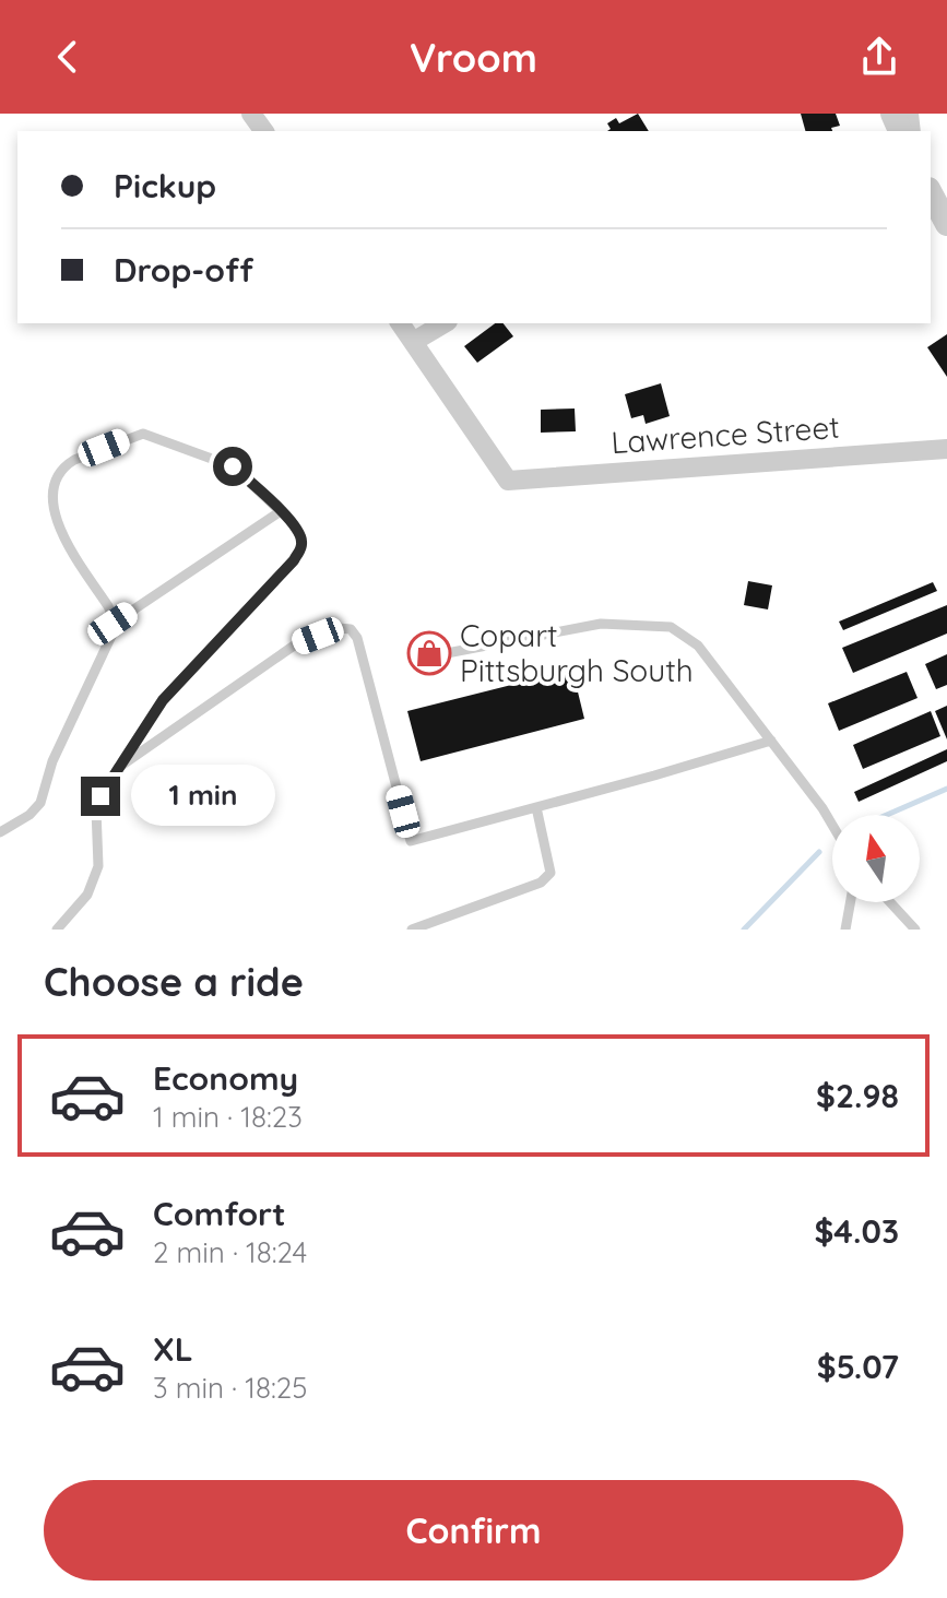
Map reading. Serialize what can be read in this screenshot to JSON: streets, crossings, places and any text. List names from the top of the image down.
{
  "streets": {
    "street": ["Lawrence Street"]
  },
  "places": {
    "shop": ["Copart Pittsburgh South"]
  },
  "north": "top",
  "page": {
    "header": "Vroom",
    "banner": ["Pickup", "Drop-off"],
    "bubble": "1 min",
    "heading": "Choose a ride",
    "list": [
      {
        "name": "Economy",
        "note": "1 min · 18:23",
        "value": "$2.98"
      },
      {
        "name": "Comfort",
        "note": "2 min · 18:24",
        "value": "$4.03"
      },
      {
        "name": "XL",
        "note": "3 min · 18:25",
        "value": "$5.07"
      }
    ],
    "buttons": "Confirm"
  }
}
